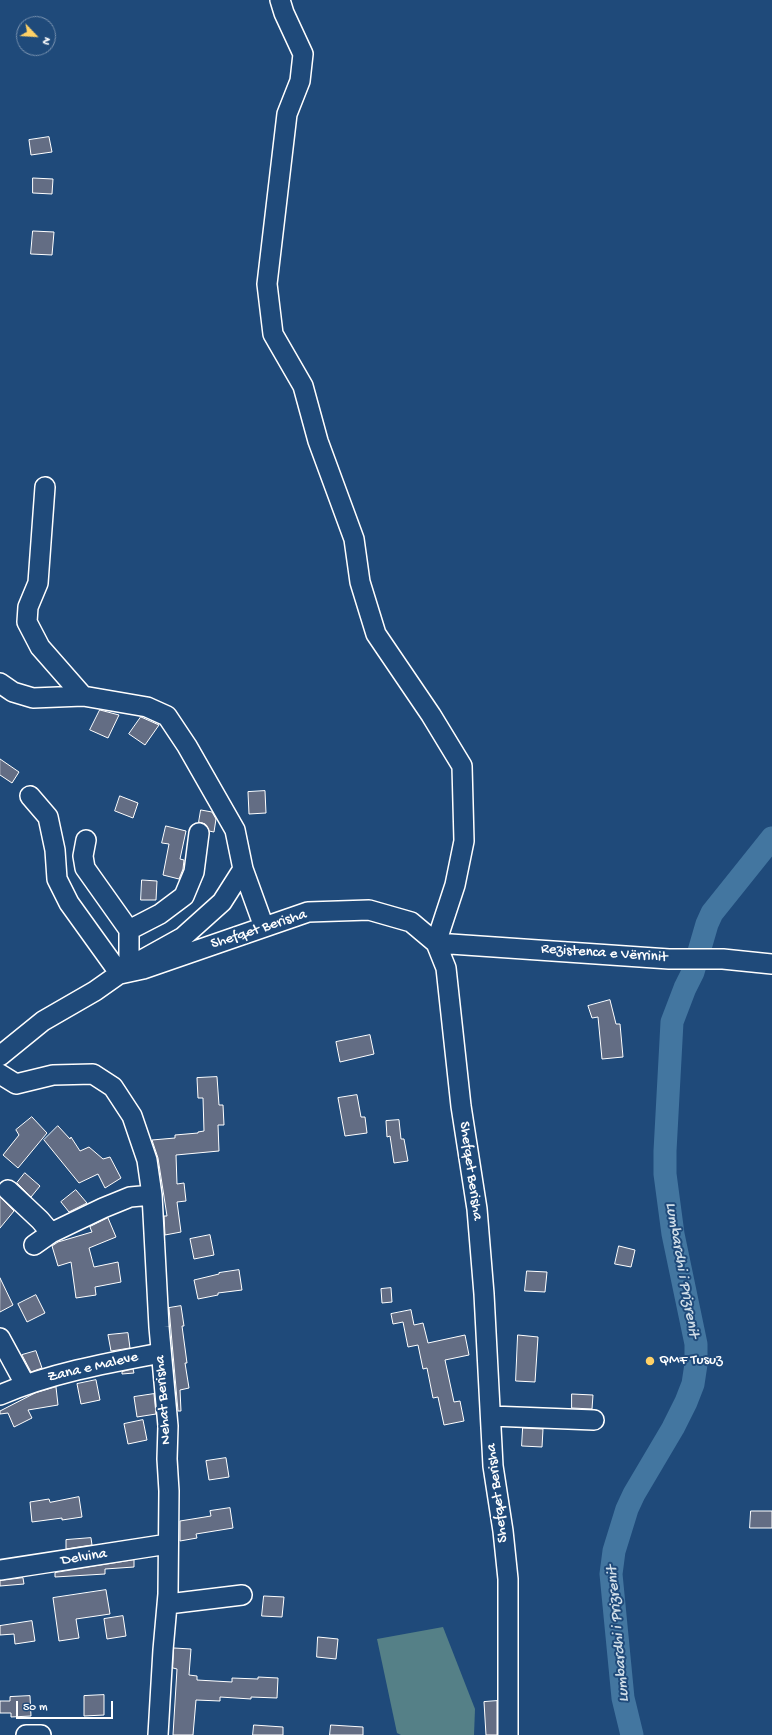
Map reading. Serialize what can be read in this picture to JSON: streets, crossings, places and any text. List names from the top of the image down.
{
  "streets": {
    "street": [
      "Shefqet Berisha",
      "Rezistenca e Vërrinit",
      "Zana e Maleve",
      "Nehat Berisha",
      "Delvina"
    ]
  },
  "crossings": [
    ["Shefqet Berisha", "Rezistenca e Vërrinit"],
    ["Zana e Maleve", "Nehat Berisha"],
    ["Nehat Berisha", "Delvina"]
  ],
  "water": ["Lumbardhi i Prizrenit"],
  "places": ["QMF Tusuz"],
  "scale_bar": "50 m",
  "north": "bottom right"
}
